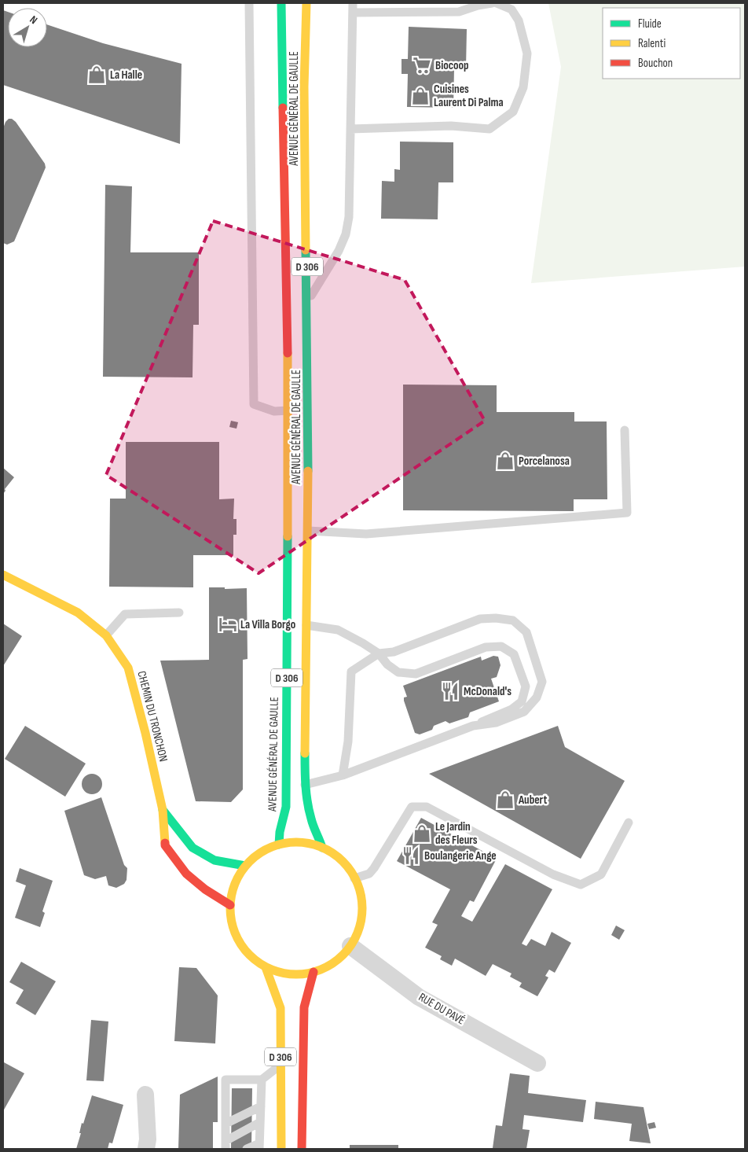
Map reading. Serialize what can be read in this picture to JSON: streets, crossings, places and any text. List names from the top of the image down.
{
  "streets": {
    "main road": ["AVENUE GÉNÉRAL DE GAULLE", "D 306", "CHEMIN DU TRONCHON"],
    "street": ["RUE DU PAVÉ"]
  },
  "crossings": [
    ["AVENUE GÉNÉRAL DE GAULLE", "D 306"],
    ["AVENUE GÉNÉRAL DE GAULLE", "CHEMIN DU TRONCHON"],
    ["AVENUE GÉNÉRAL DE GAULLE", "RUE DU PAVÉ"],
    ["D 306", "CHEMIN DU TRONCHON"],
    ["D 306", "RUE DU PAVÉ"],
    ["CHEMIN DU TRONCHON", "RUE DU PAVÉ"]
  ],
  "places": {
    "supermarket": ["Biocoop"],
    "shop": [
      "La Halle",
      "Cuisines Laurent Di Palma",
      "Porcelanosa",
      "Aubert",
      "Le Jardin des Fleurs"
    ],
    "hotel": ["La Villa Borgo"],
    "restaurant": ["McDonald's", "Boulangerie Ange"]
  },
  "legend": ["Fluide", "Ralenti", "Bouchon"],
  "north": "top right"
}
